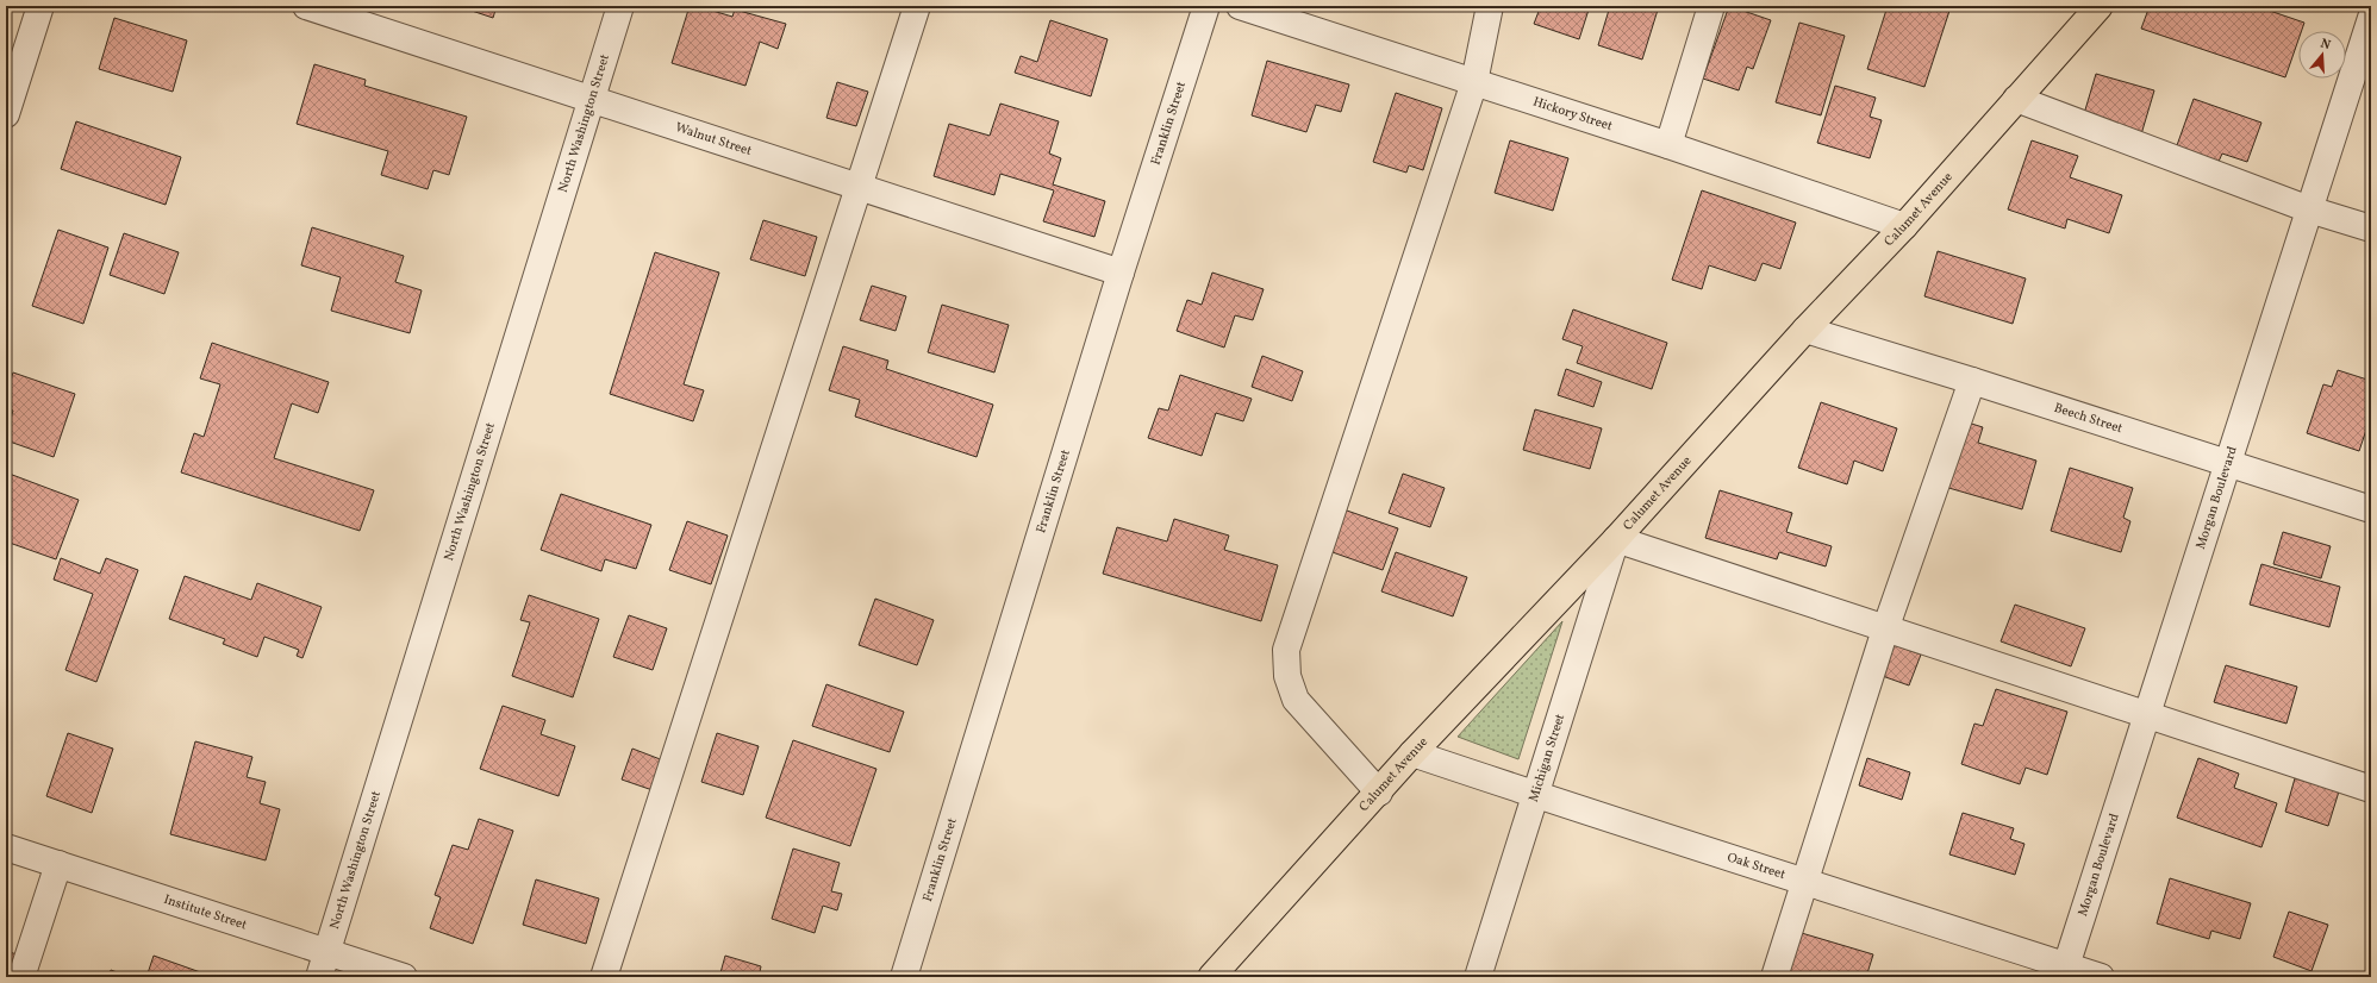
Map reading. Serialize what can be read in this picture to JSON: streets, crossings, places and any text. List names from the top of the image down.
{
  "streets": {
    "main road": ["Calumet Avenue"],
    "street": [
      "Hickory Street",
      "North Washington Street",
      "Franklin Street",
      "Walnut Street",
      "Beech Street",
      "Morgan Boulevard",
      "Michigan Street",
      "Oak Street",
      "Institute Street"
    ]
  },
  "crossings": [
    ["Hickory Street", "Calumet Avenue"],
    ["North Washington Street", "Walnut Street"],
    ["North Washington Street", "Institute Street"],
    ["Franklin Street", "Walnut Street"],
    ["Calumet Avenue", "Beech Street"],
    ["Calumet Avenue", "Michigan Street"],
    ["Calumet Avenue", "Oak Street"],
    ["Beech Street", "Morgan Boulevard"],
    ["Morgan Boulevard", "Oak Street"],
    ["Michigan Street", "Oak Street"]
  ],
  "north": "top"
}
